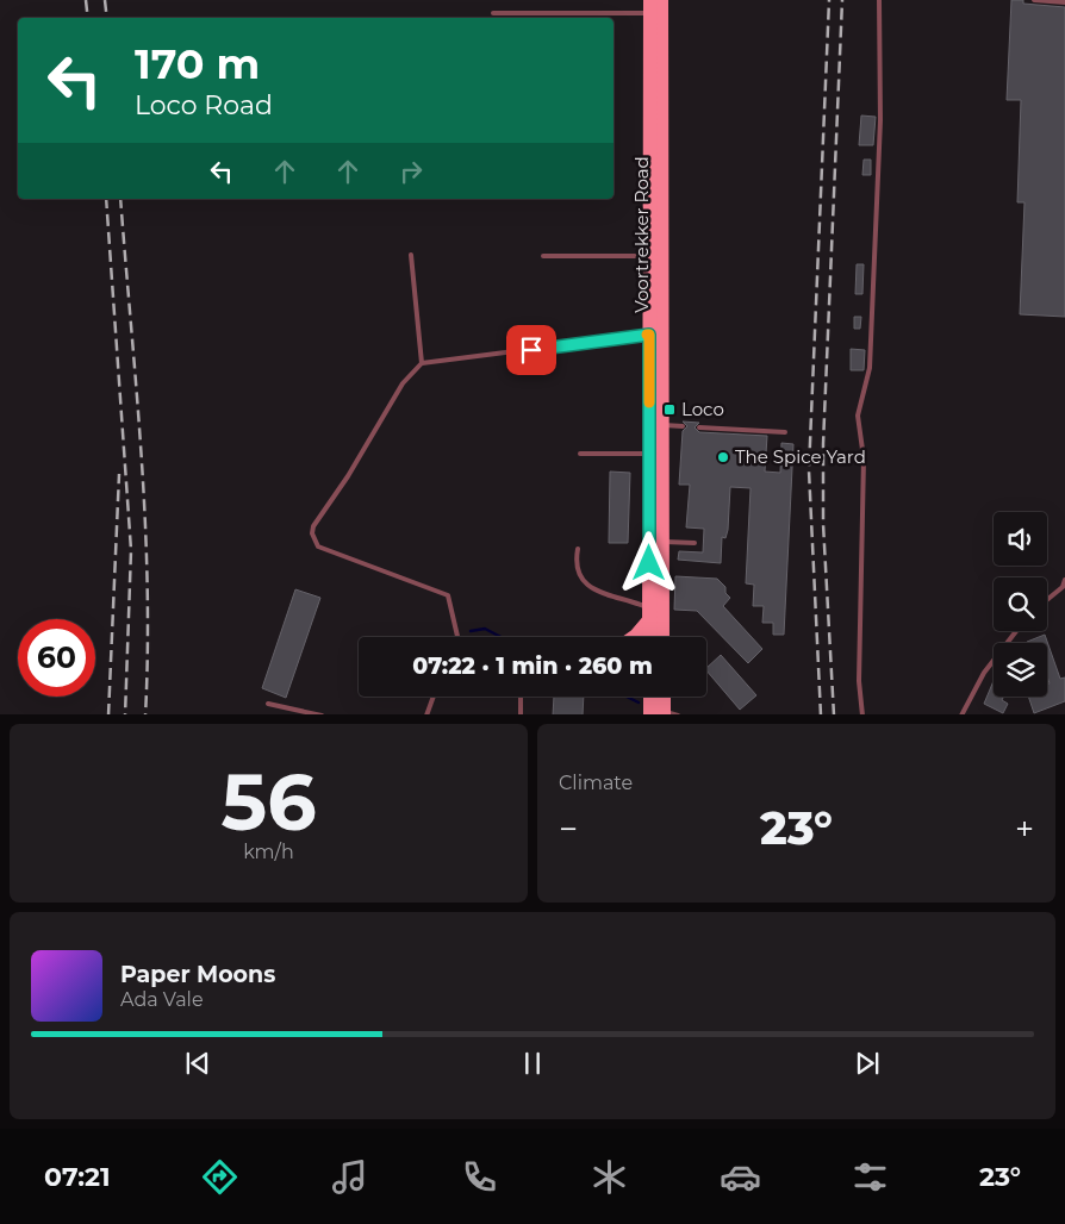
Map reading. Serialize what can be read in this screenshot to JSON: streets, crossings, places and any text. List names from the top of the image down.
{
  "streets": {
    "main road": ["Voortrekker Road"]
  },
  "places": {
    "transit": ["Loco"],
    "other": ["The Spice Yard"]
  },
  "page": {
    "turn": ["170 m", "Loco Road"],
    "limit": "60",
    "trip": "07:22 · 1 min · 260 m",
    "tile": [
      ["56", "km/h"],
      "Climate"
    ],
    "heat": ["−", "23°", "+"],
    "song": ["Paper Moons", "Ada Vale"],
    "tabs": ["07:21", "23°"]
  }
}
